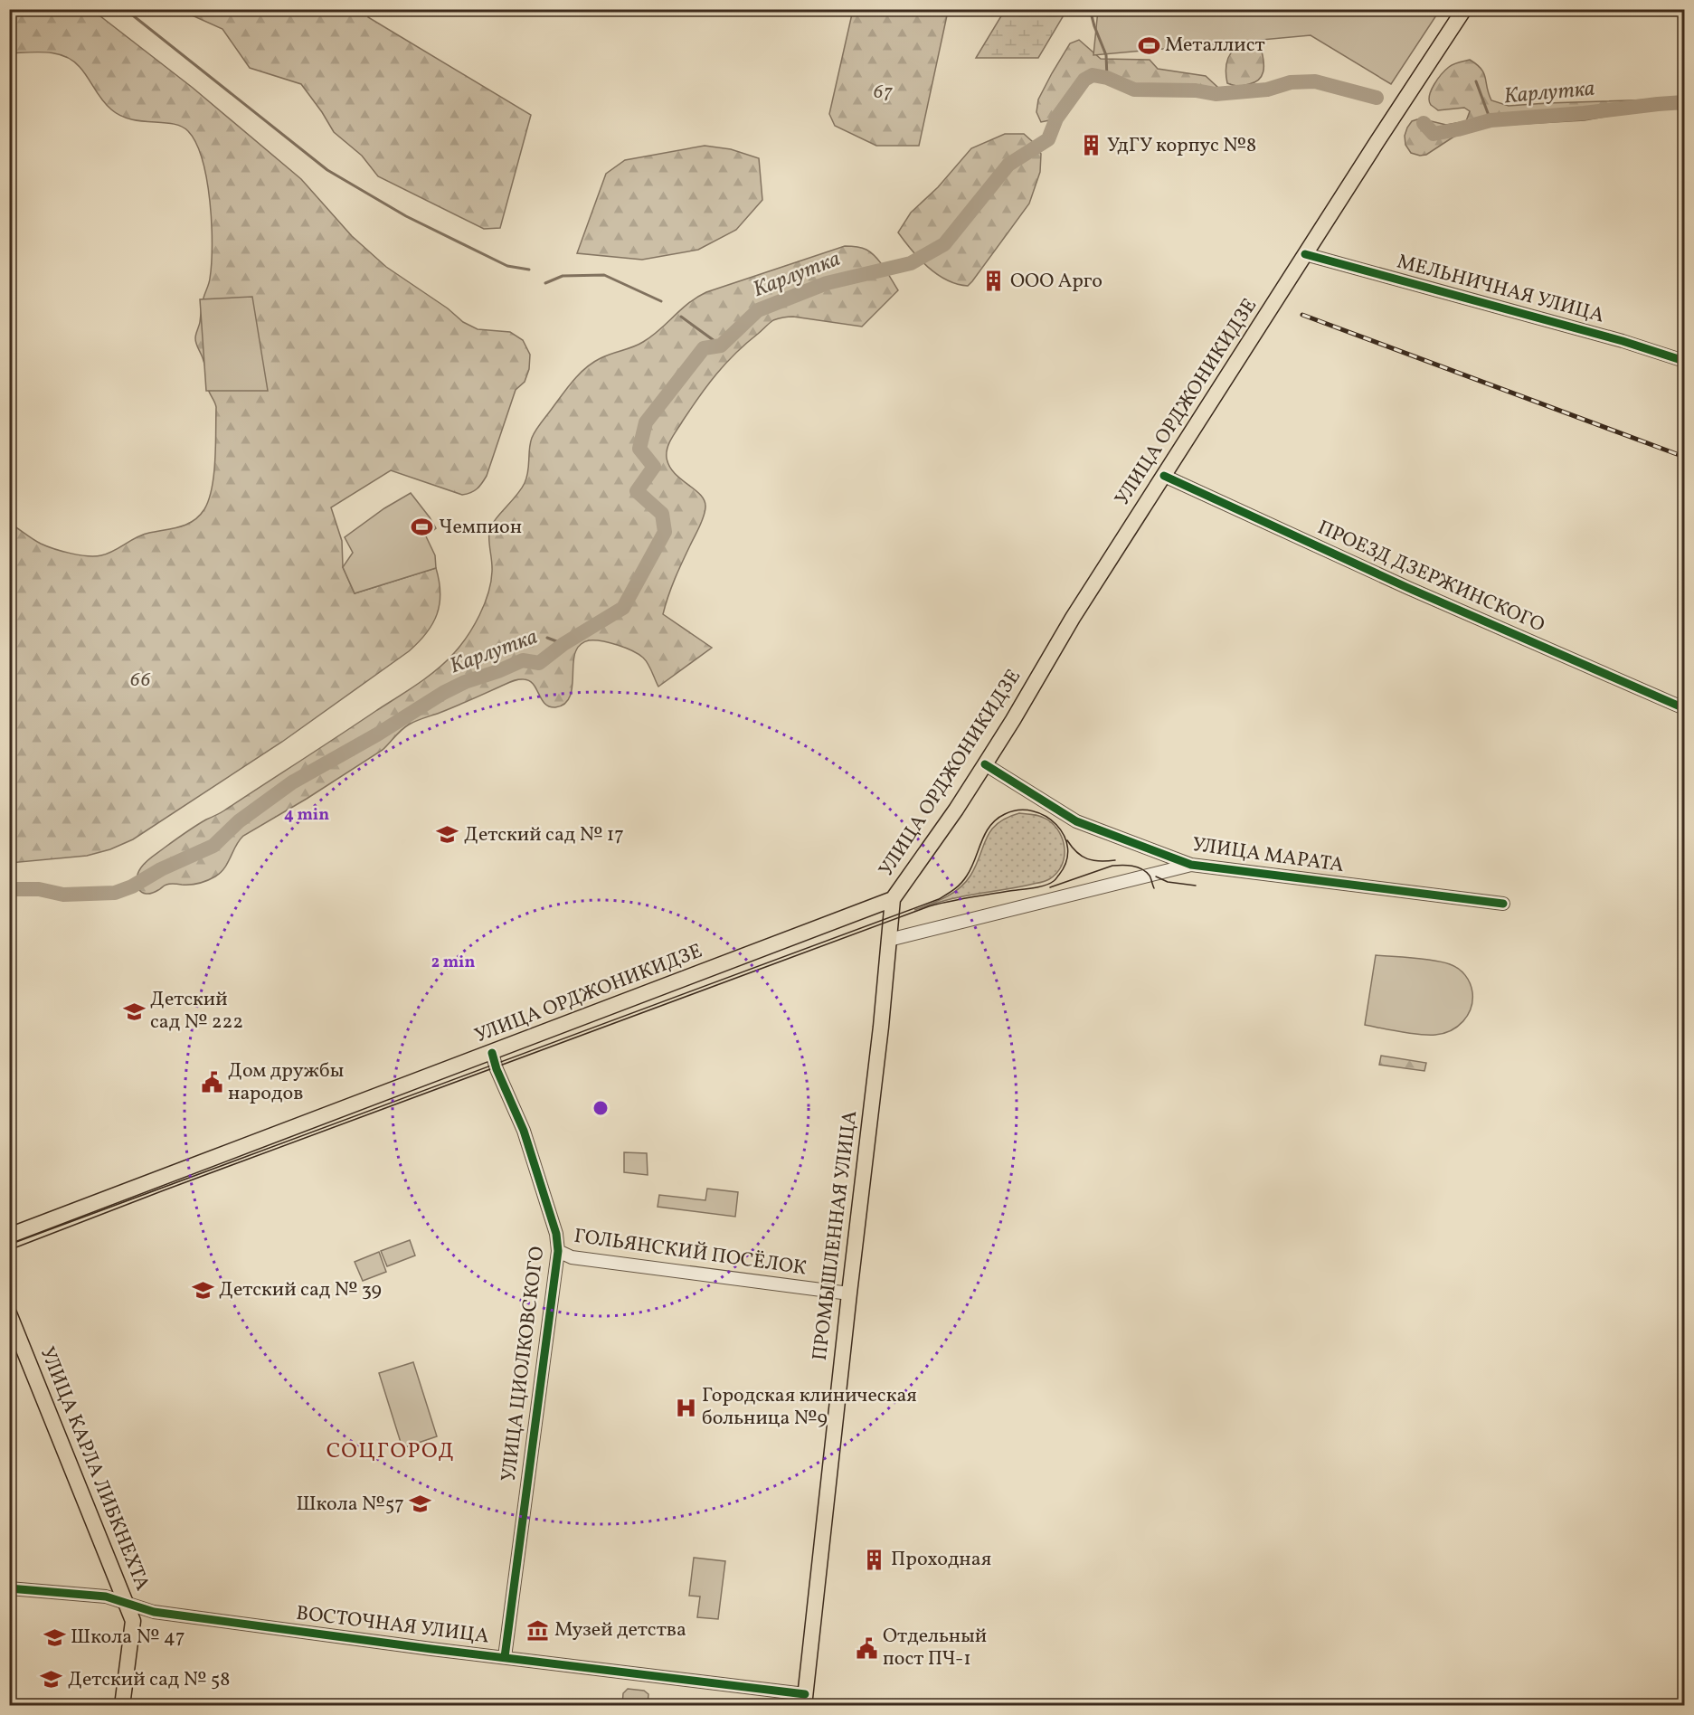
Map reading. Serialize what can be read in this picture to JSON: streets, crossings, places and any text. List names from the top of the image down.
{
  "streets": {
    "main road": ["УЛИЦА ОРДЖОНИКИДЗЕ", "ПРОМЫШЛЕННАЯ УЛИЦА", "УЛИЦА КАРЛА ЛИБКНЕХТА"],
    "street": [
      "МЕЛЬНИЧНАЯ УЛИЦА",
      "ПРОЕЗД ДЗЕРЖИНСКОГО",
      "УЛИЦА МАРАТА",
      "ГОЛЬЯНСКИЙ ПОСЁЛОК",
      "УЛИЦА ЦИОЛКОВСКОГО",
      "ВОСТОЧНАЯ УЛИЦА"
    ]
  },
  "crossings": [
    ["МЕЛЬНИЧНАЯ УЛИЦА", "УЛИЦА ОРДЖОНИКИДЗЕ"],
    ["УЛИЦА ОРДЖОНИКИДЗЕ", "ПРОЕЗД ДЗЕРЖИНСКОГО"],
    ["УЛИЦА ОРДЖОНИКИДЗЕ", "УЛИЦА МАРАТА"],
    ["УЛИЦА ОРДЖОНИКИДЗЕ", "ПРОМЫШЛЕННАЯ УЛИЦА"],
    ["УЛИЦА ОРДЖОНИКИДЗЕ", "УЛИЦА ЦИОЛКОВСКОГО"],
    ["ПРОМЫШЛЕННАЯ УЛИЦА", "ГОЛЬЯНСКИЙ ПОСЁЛОК"],
    ["ПРОМЫШЛЕННАЯ УЛИЦА", "ВОСТОЧНАЯ УЛИЦА"],
    ["ГОЛЬЯНСКИЙ ПОСЁЛОК", "УЛИЦА ЦИОЛКОВСКОГО"],
    ["УЛИЦА ЦИОЛКОВСКОГО", "ВОСТОЧНАЯ УЛИЦА"],
    ["УЛИЦА КАРЛА ЛИБКНЕХТА", "ВОСТОЧНАЯ УЛИЦА"]
  ],
  "districts": ["СОЦГОРОД"],
  "water": ["Карлутка"],
  "parks": ["67", "66"],
  "places": {
    "sports": ["Металлист", "Чемпион"],
    "building": ["УдГУ корпус №8", "ООО Арго", "Проходная"],
    "school or university": [
      "Детский сад № 17",
      "Детский сад № 222",
      "Детский сад № 39",
      "Школа №57",
      "Школа № 47",
      "Детский сад № 58"
    ],
    "public building": ["Дом дружбы народов", "Отдельный пост ПЧ-1"],
    "hospital": ["Городская клиническая больница №9"],
    "museum": ["Музей детства"]
  },
  "rings": ["4 min", "2 min"]
}
